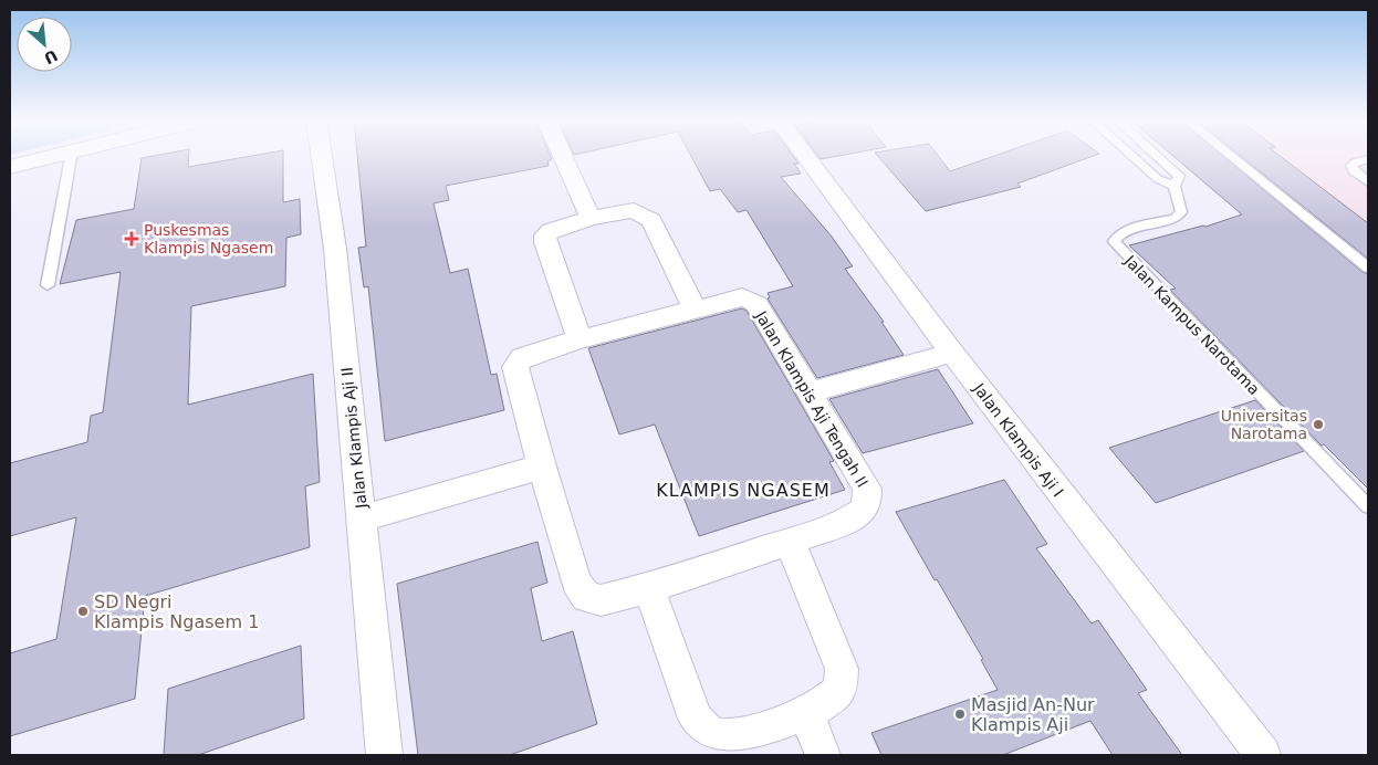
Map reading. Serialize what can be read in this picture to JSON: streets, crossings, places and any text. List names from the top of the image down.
{
  "streets": {
    "street": ["Jalan Klampis Aji Tengah II", "Jalan Klampis Aji II", "Jalan Klampis Aji I"],
    "lane": ["Jalan Kampus Narotama"]
  },
  "districts": ["KLAMPIS NGASEM"],
  "places": {
    "health": ["Puskesmas Klampis Ngasem"],
    "other": ["Universitas Narotama", "SD Negri Klampis Ngasem 1", "Masjid An-Nur Klampis Aji"]
  },
  "north": "bottom right"
}
